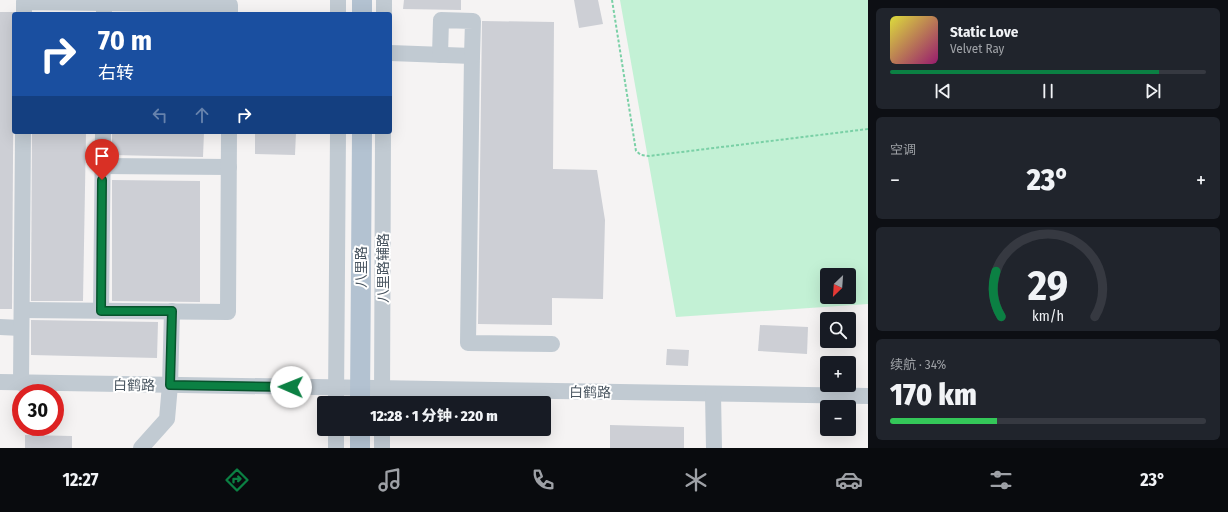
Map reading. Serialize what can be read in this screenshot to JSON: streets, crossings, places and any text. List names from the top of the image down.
{
  "streets": {
    "main road": ["八里路"],
    "street": ["八里路辅路", "白鹤路"]
  },
  "crossings": [
    ["八里路", "白鹤路"],
    ["八里路辅路", "白鹤路"]
  ],
  "north": "bottom left",
  "page": {
    "turn": ["70 m", "右转"],
    "song": ["Static Love", "Velvet Ray"],
    "tile": [
      "空调",
      ["续航 · 34%", "170 km"]
    ],
    "heat": ["−", "23°", "+"],
    "map_buttons": ["+", "−"],
    "limit": "30",
    "trip": "12:28 · 1 分钟 · 220 m",
    "tabs": ["12:27", "23°"],
    "gauge": ["29", "km/h"]
  }
}
